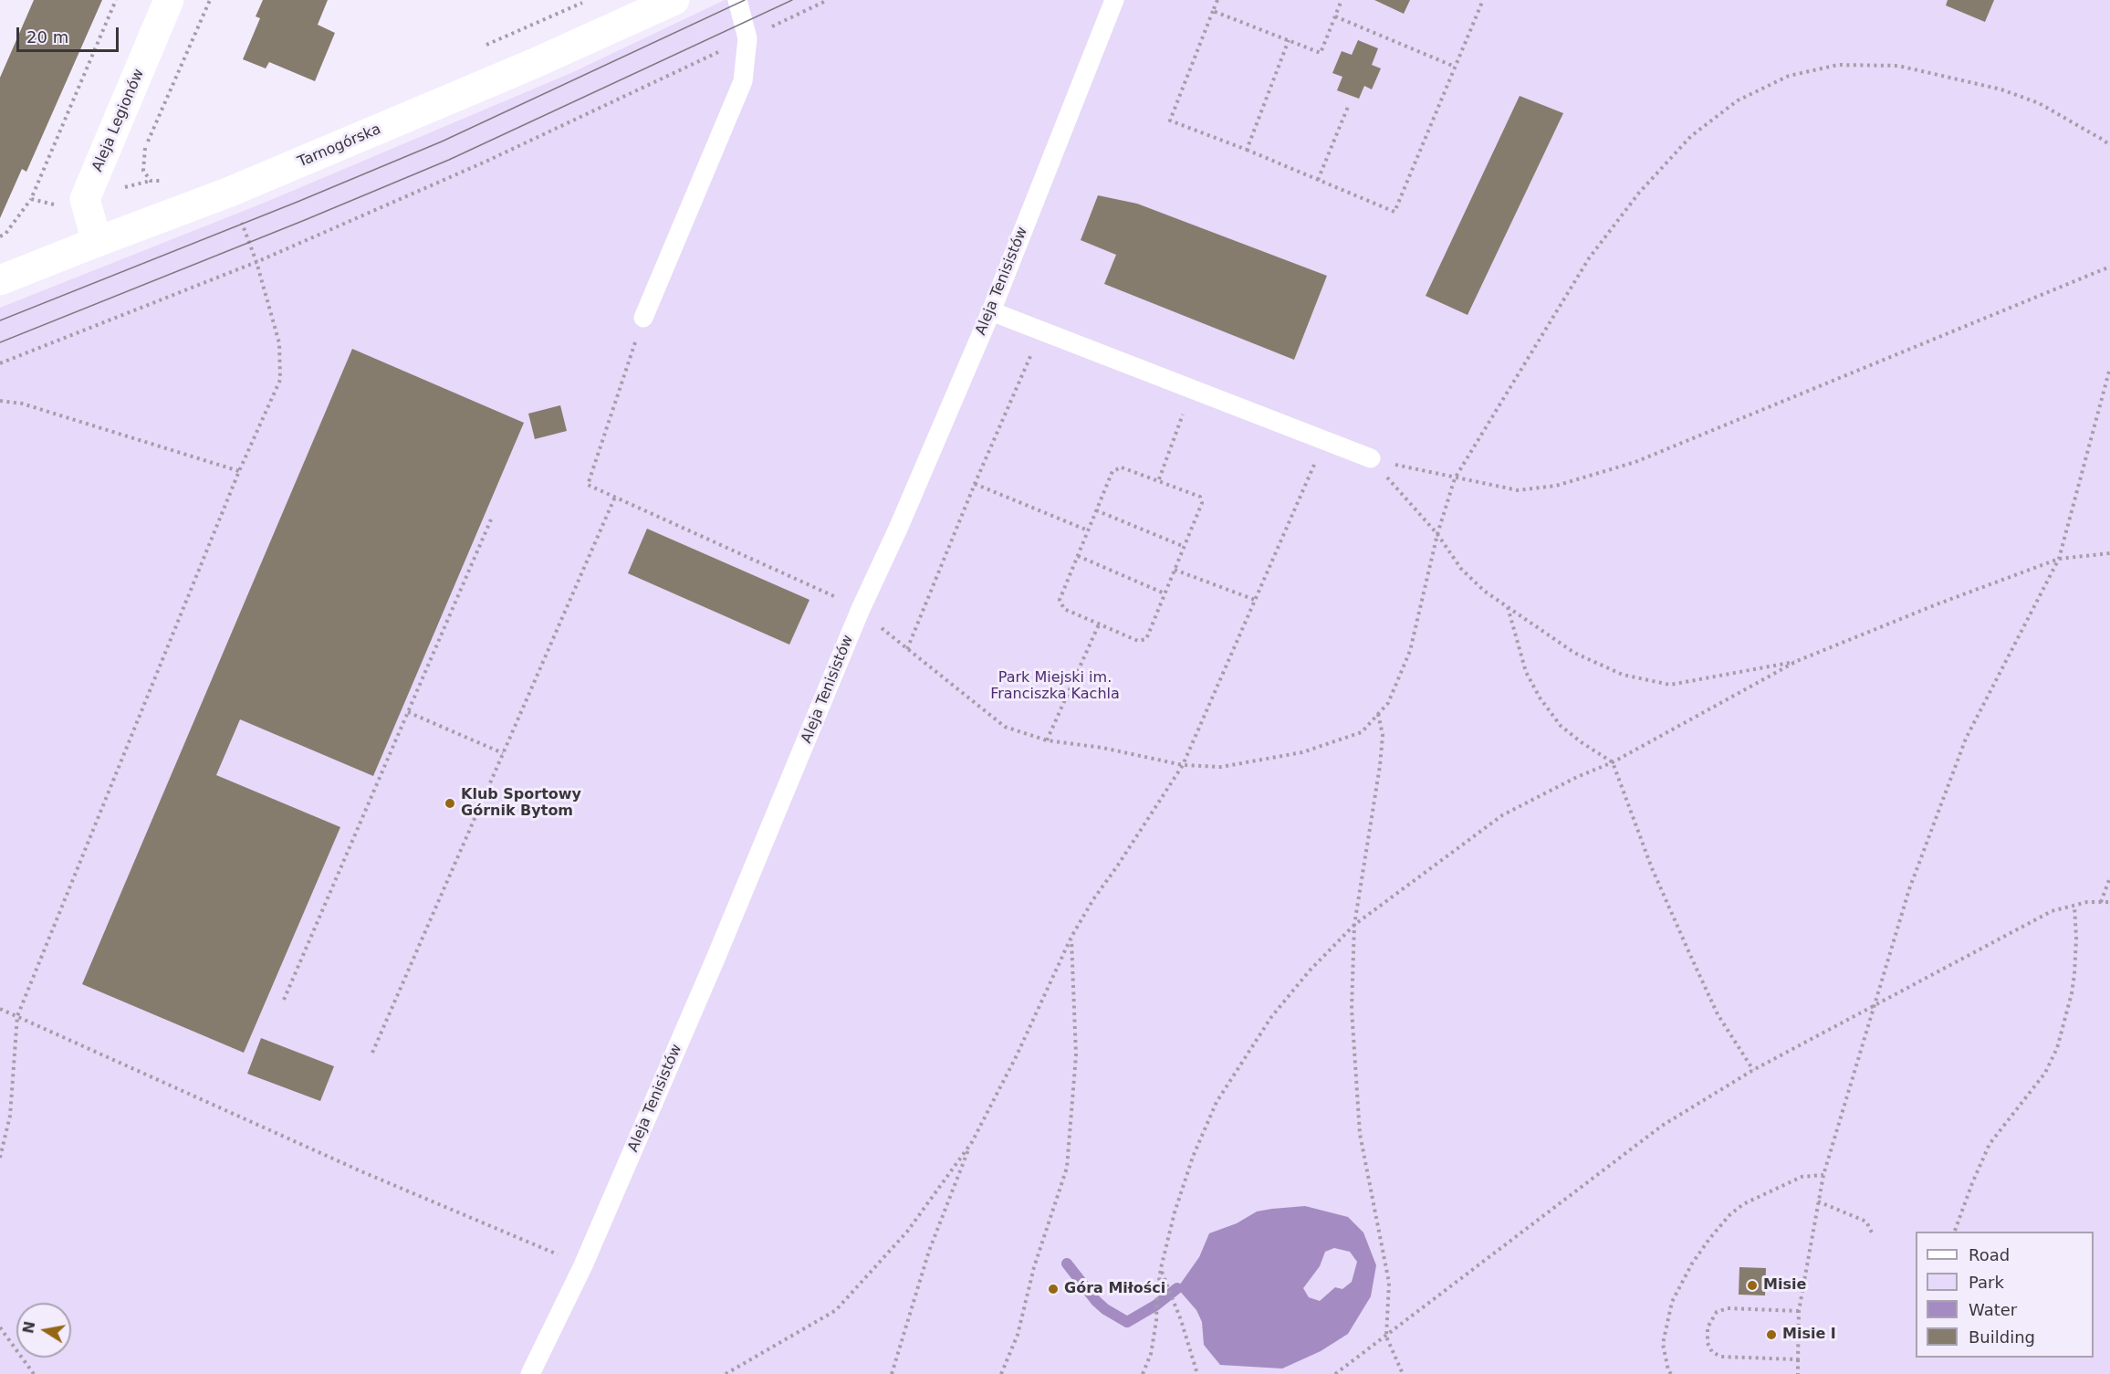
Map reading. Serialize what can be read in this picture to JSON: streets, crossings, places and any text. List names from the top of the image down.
{
  "streets": {
    "street": ["Aleja Legionów", "Tarnogórska"],
    "lane": ["Aleja Tenisistów"]
  },
  "crossings": [
    ["Aleja Legionów", "Tarnogórska"]
  ],
  "parks": ["Park Miejski im. Franciszka Kachla"],
  "places": [
    "Klub Sportowy Górnik Bytom",
    "Misie",
    "Góra Miłości",
    "Misie I"
  ],
  "legend": [
    "Road",
    "Park",
    "Water",
    "Building"
  ],
  "scale_bar": "20 m",
  "north": "left"
}
